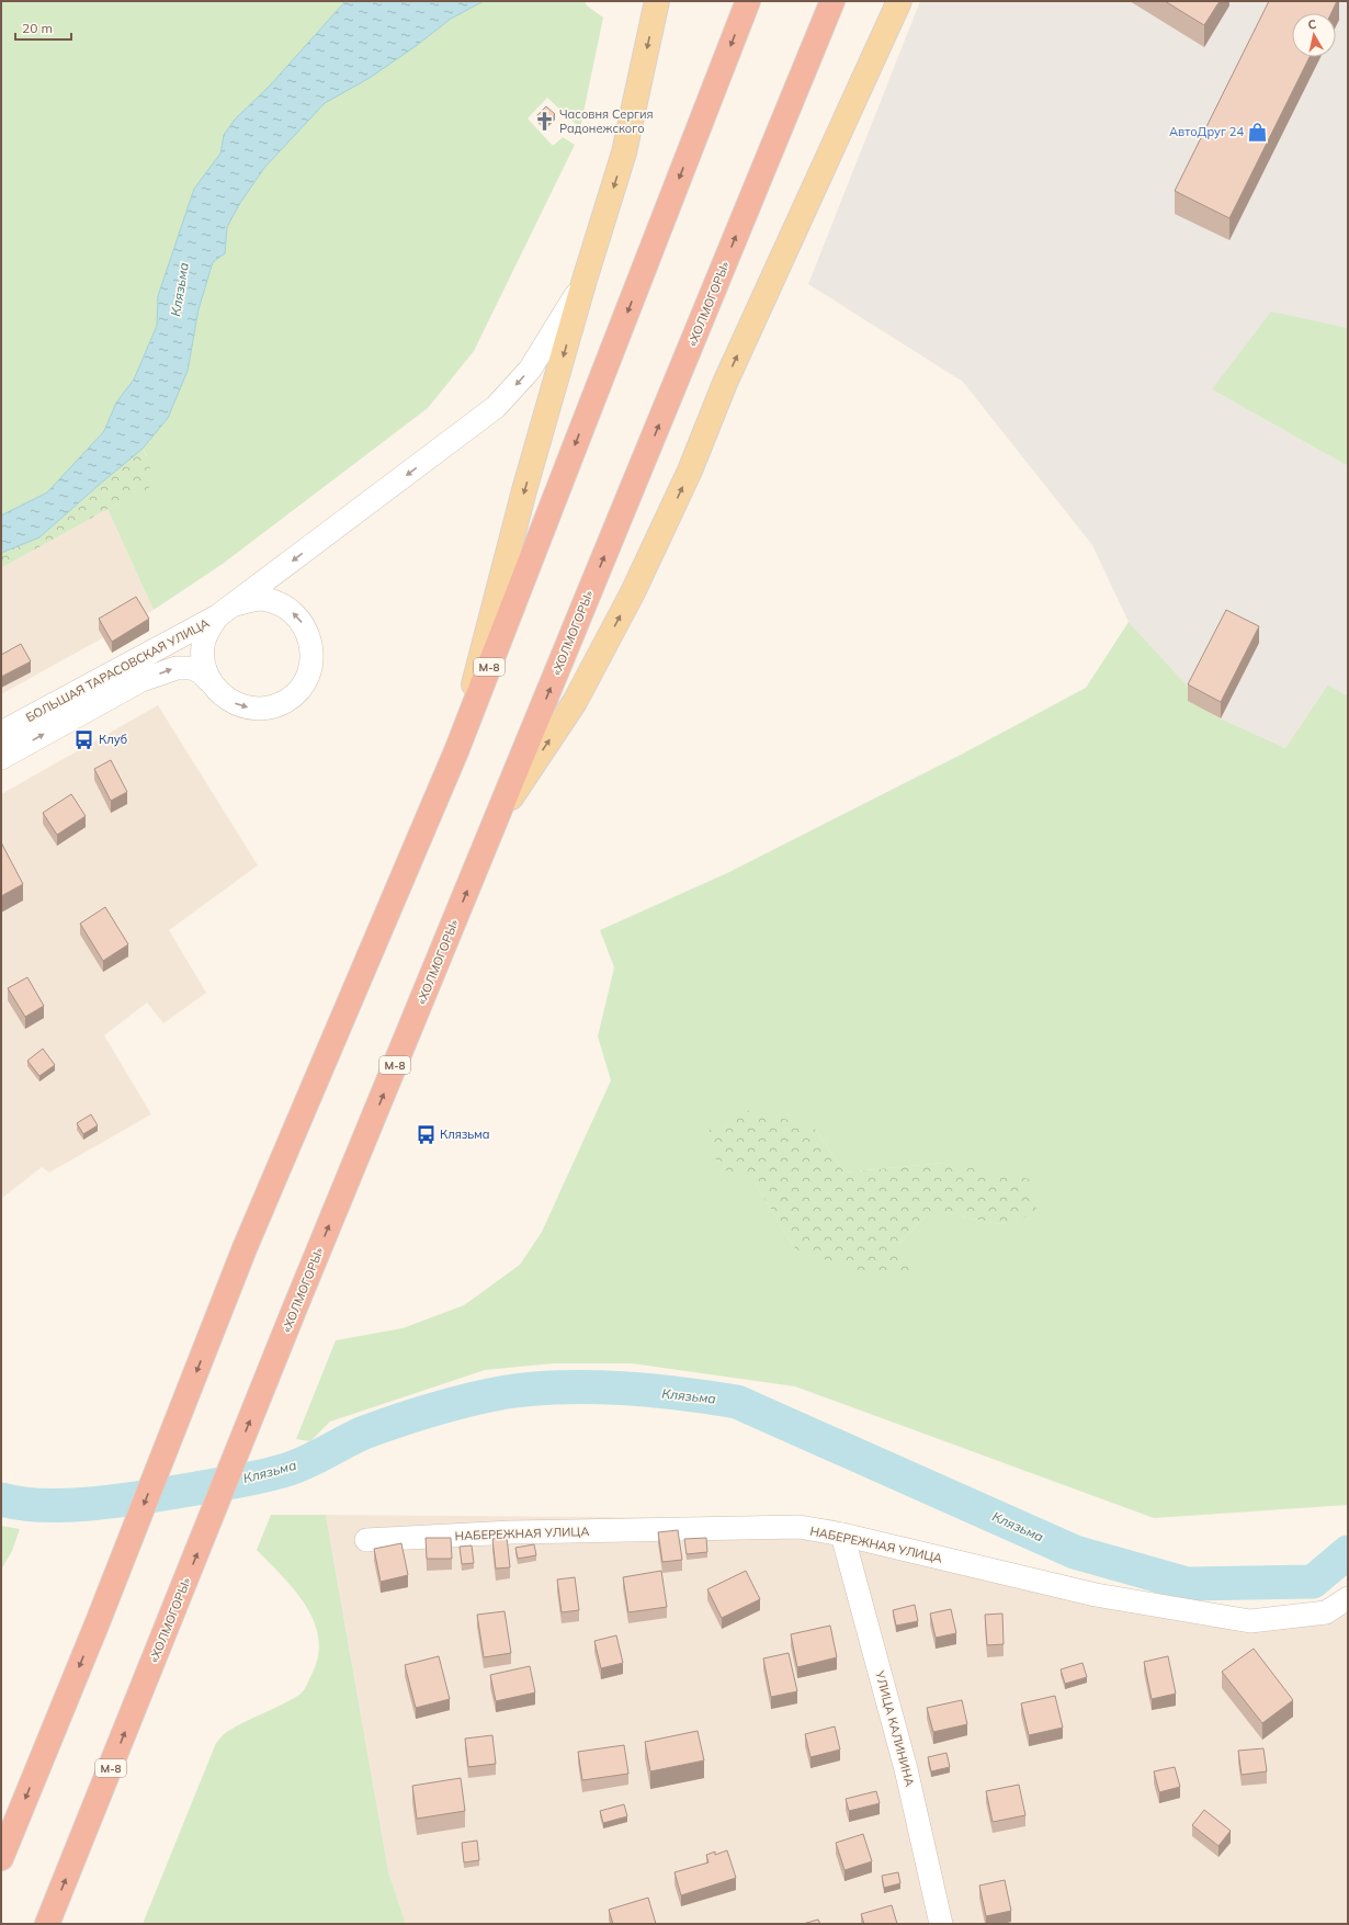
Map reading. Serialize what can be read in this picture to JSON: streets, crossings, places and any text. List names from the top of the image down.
{
  "streets": {
    "highway": ["«ХОЛМОГОРЫ»", "М-8"],
    "street": ["БОЛЬШАЯ ТАРАСОВСКАЯ УЛИЦА", "НАБЕРЕЖНАЯ УЛИЦА", "УЛИЦА КАЛИНИНА"]
  },
  "crossings": [
    ["НАБЕРЕЖНАЯ УЛИЦА", "УЛИЦА КАЛИНИНА"]
  ],
  "water": ["Клязьма"],
  "places": {
    "church": ["Часовня Сергия Радонежского"],
    "shop": ["АвтоДруг 24"],
    "bus stop": ["Клуб", "Клязьма"]
  },
  "scale_bar": "20 m",
  "north": "top"
}
